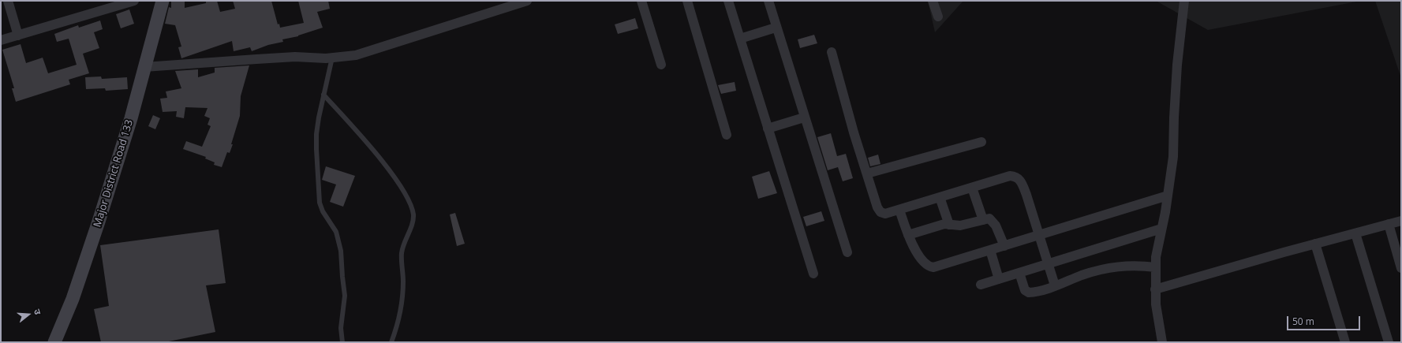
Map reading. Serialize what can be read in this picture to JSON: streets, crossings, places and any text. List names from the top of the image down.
{
  "streets": {
    "main road": ["Major District Road 133"]
  },
  "scale_bar": "50 m",
  "north": "right"
}
